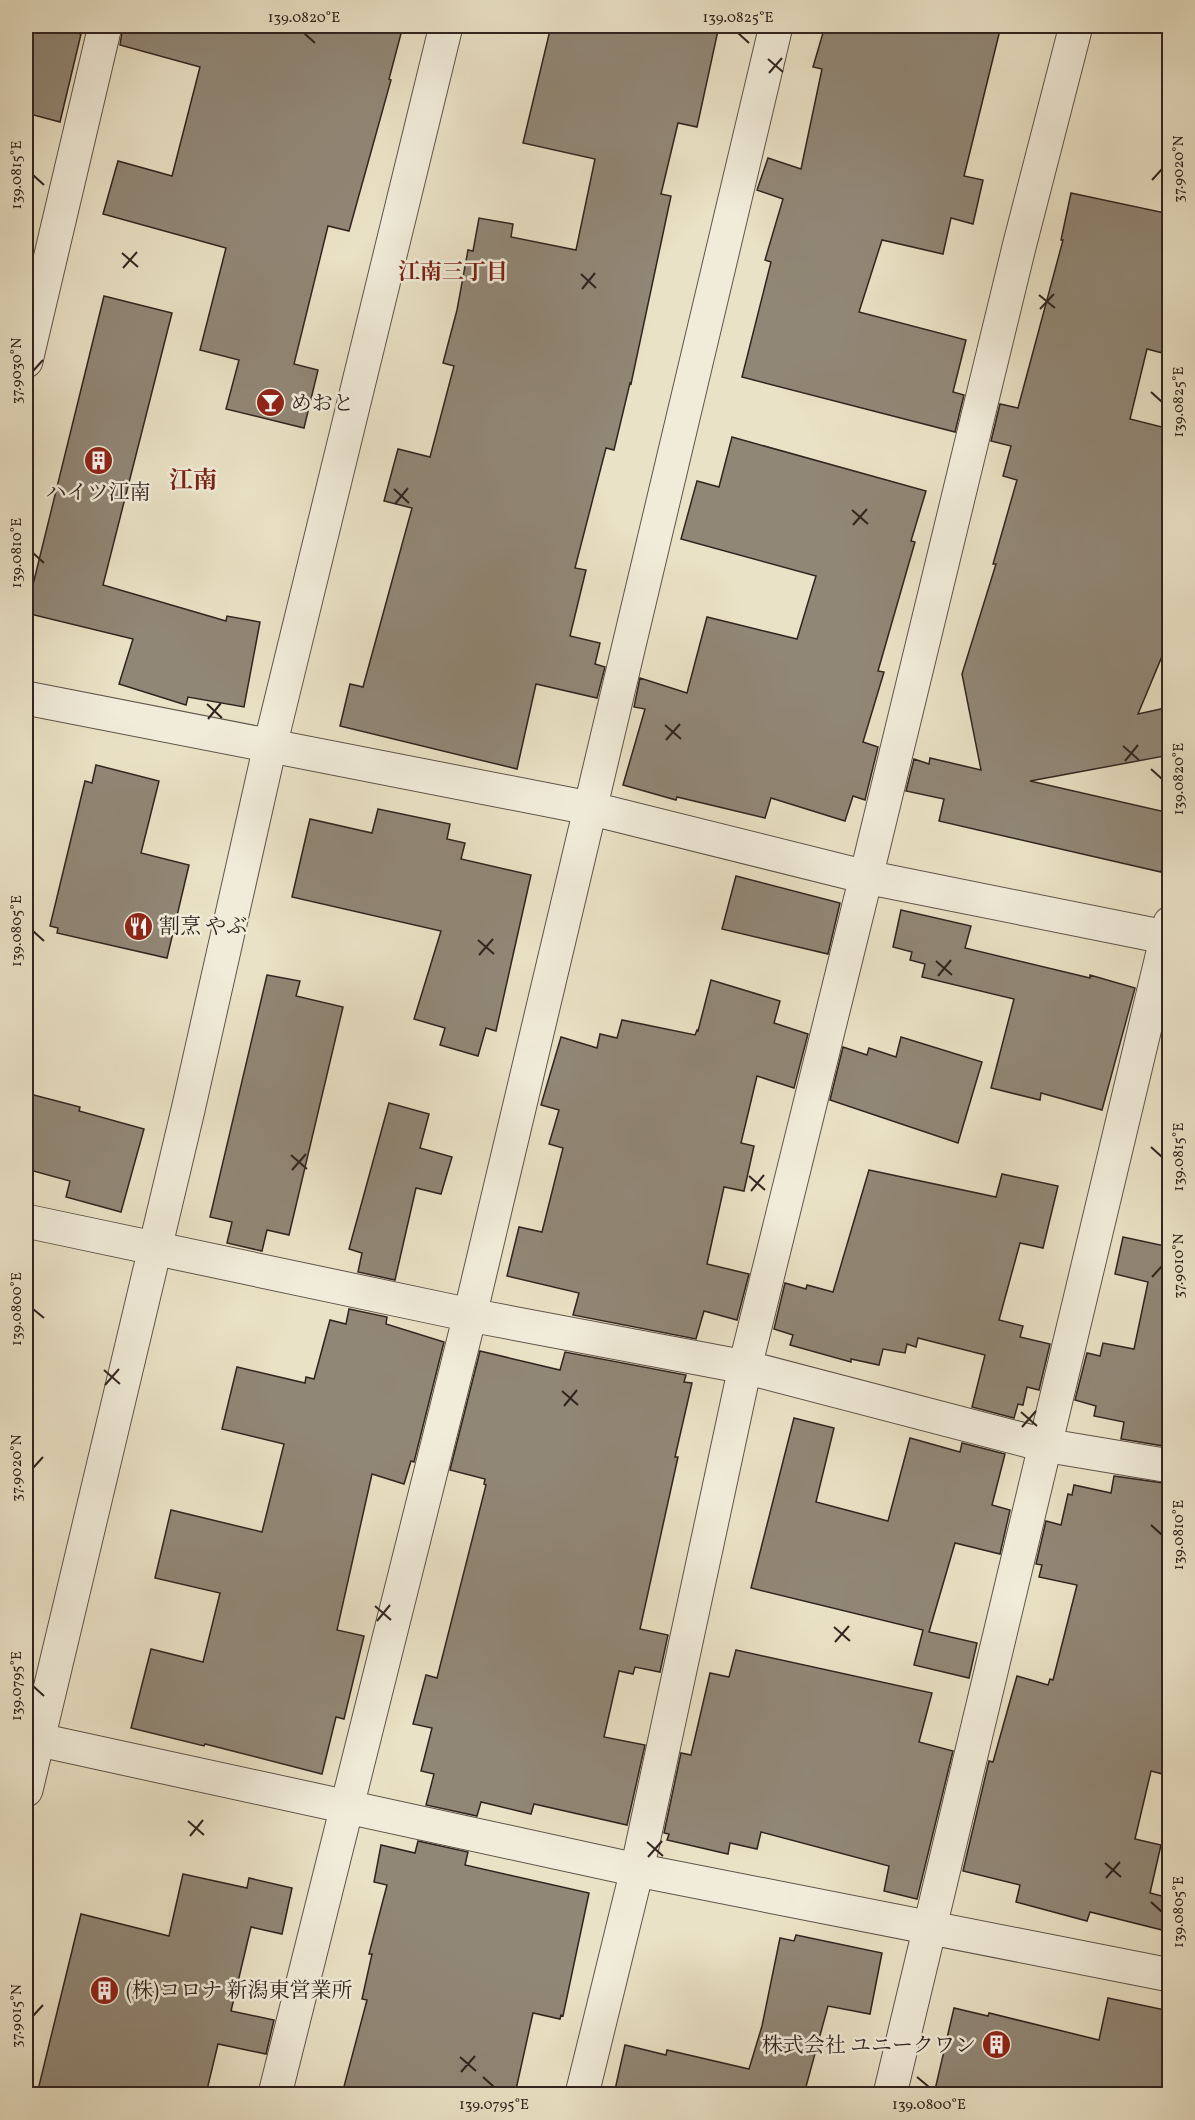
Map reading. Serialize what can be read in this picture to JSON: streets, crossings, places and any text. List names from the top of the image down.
{
  "districts": ["江南三丁目", "江南"],
  "places": {
    "bar": ["めおと"],
    "building": ["ハイツ江南", "(株)コロナ 新潟東営業所", "株式会社 ユニークワン"],
    "restaurant": ["割烹 やぶ"]
  },
  "coordinates": [
    "139.0820°E",
    "139.0825°E",
    "37.9020°N",
    "139.0815°E",
    "37.9030°N",
    "139.0810°E",
    "139.0805°E",
    "37.9010°N",
    "139.0800°E",
    "139.0795°E",
    "37.9015°N"
  ]
}
